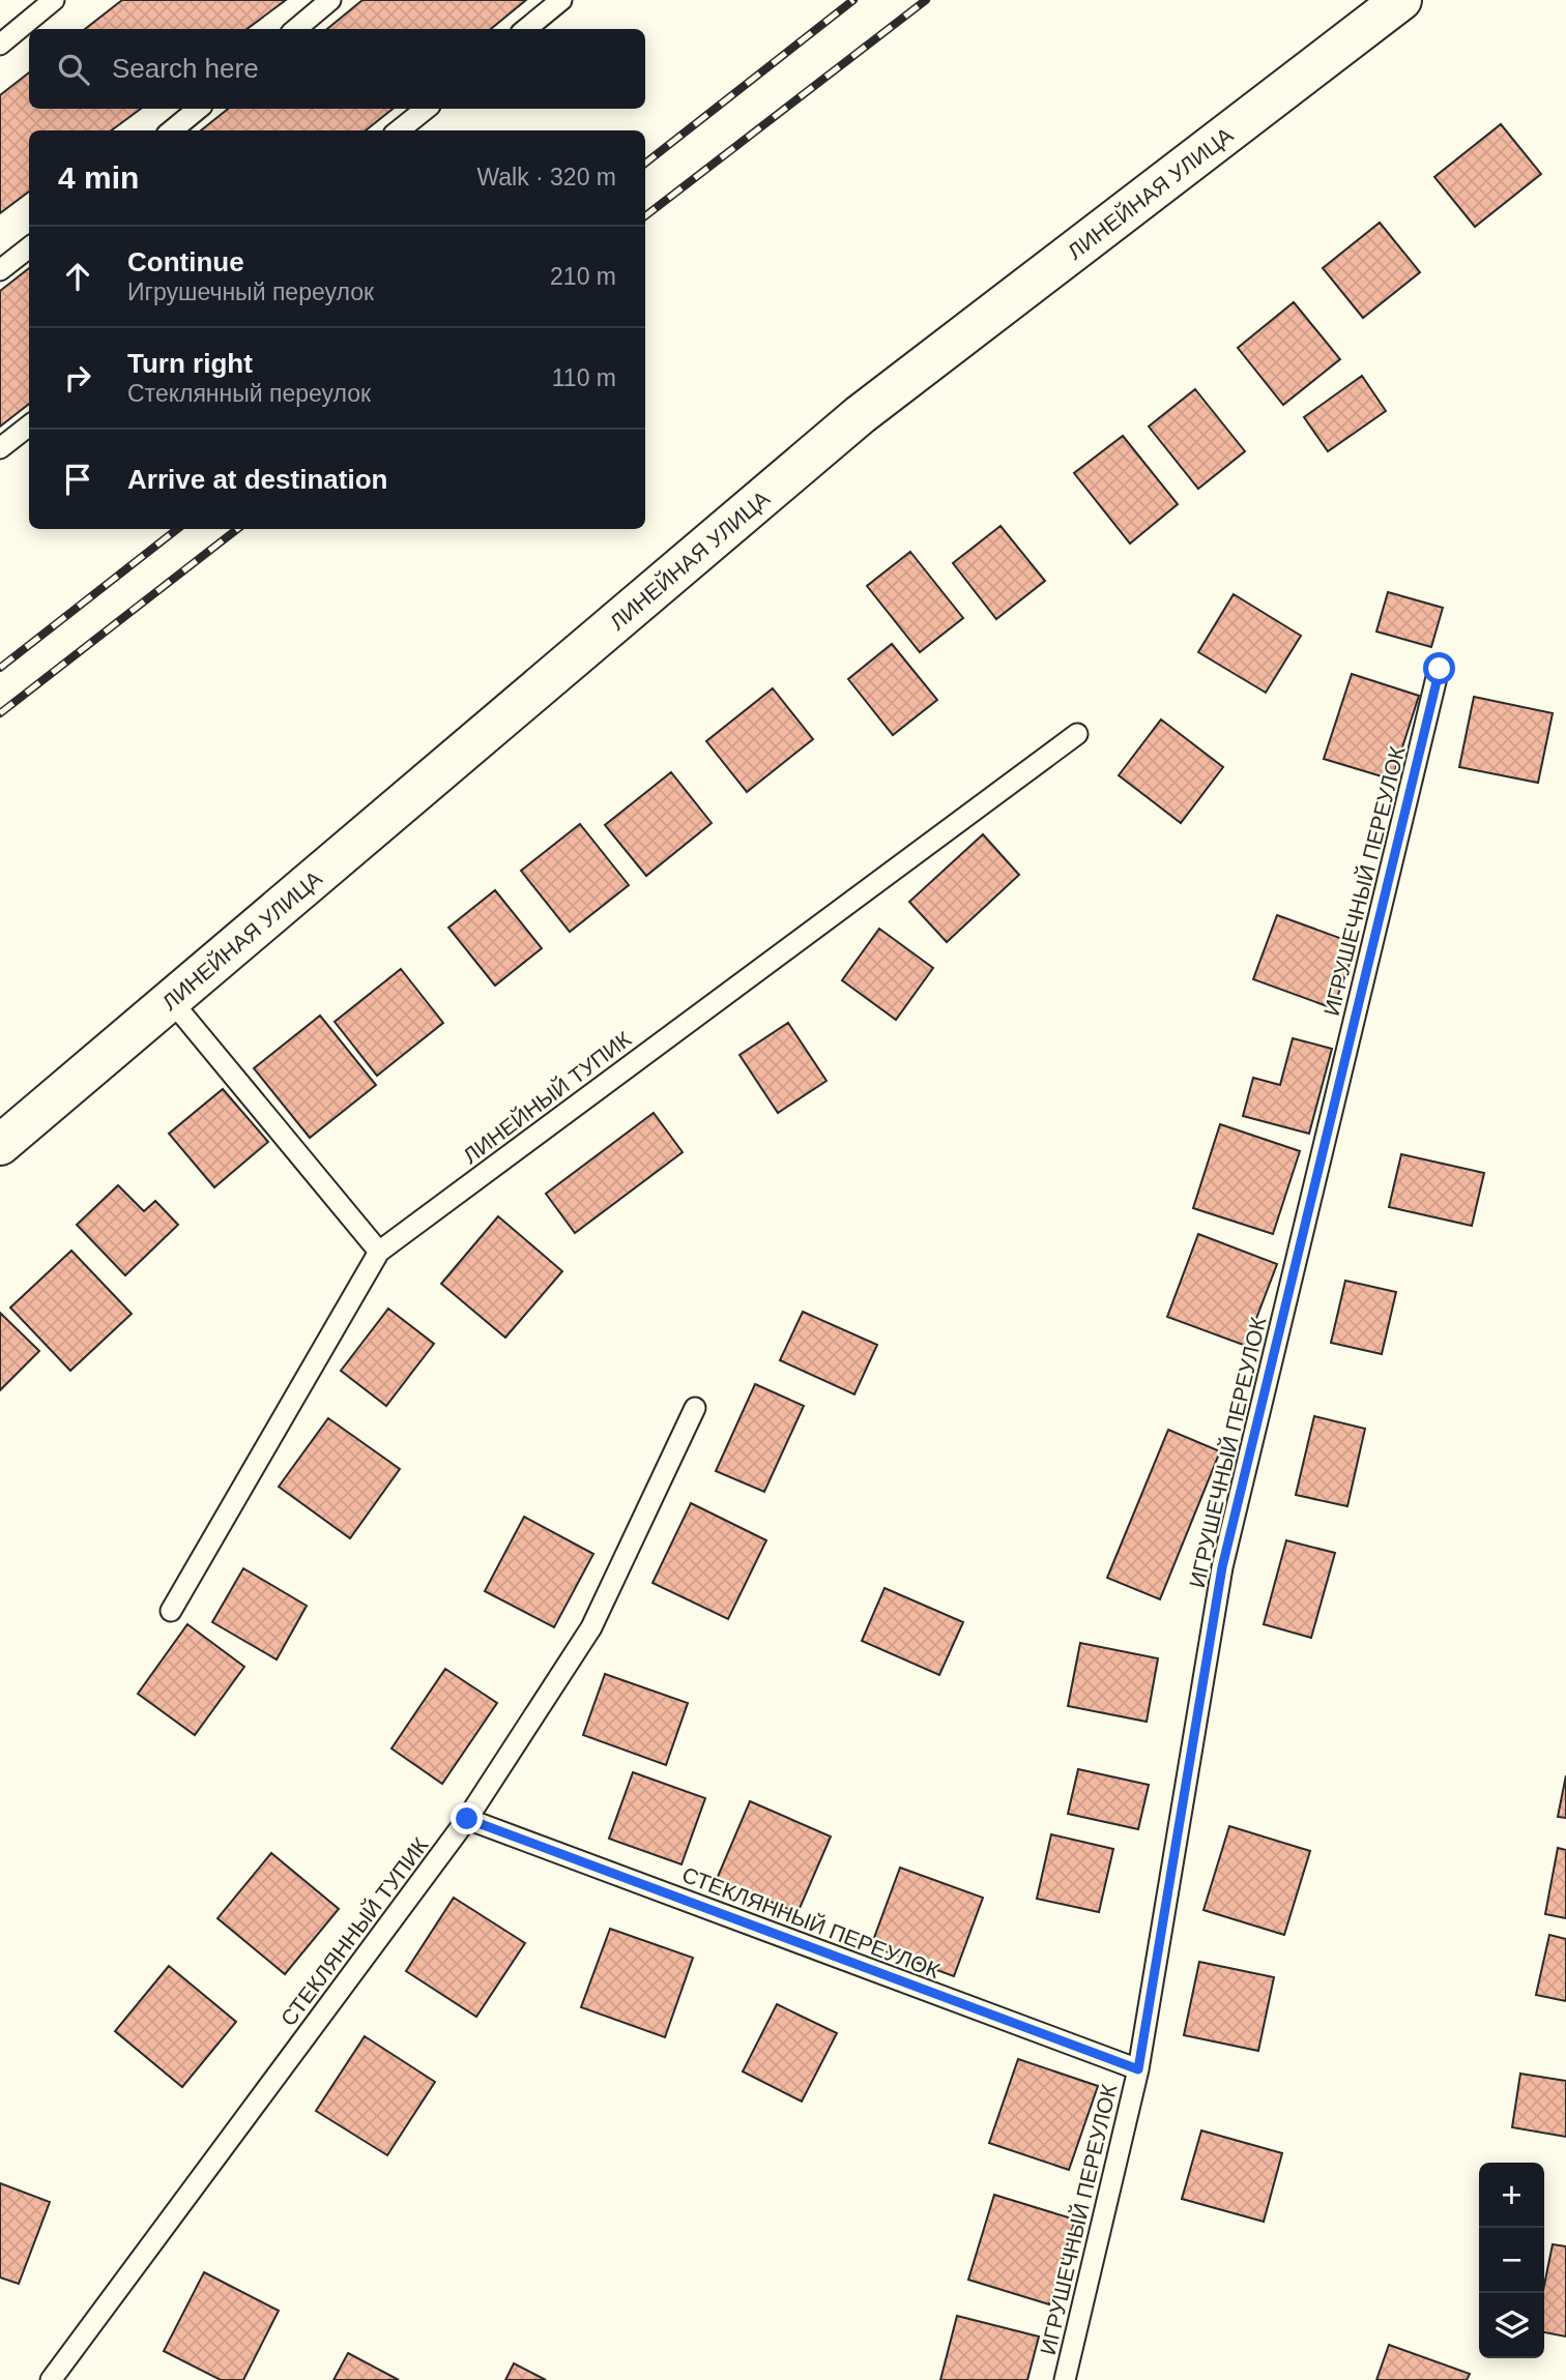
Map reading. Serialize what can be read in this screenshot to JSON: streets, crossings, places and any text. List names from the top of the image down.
{
  "streets": {
    "street": ["ЛИНЕЙНАЯ УЛИЦА"],
    "lane": [
      "ИГРУШЕЧНЫЙ ПЕРЕУЛОК",
      "ЛИНЕЙНЫЙ ТУПИК",
      "СТЕКЛЯННЫЙ ПЕРЕУЛОК",
      "СТЕКЛЯННЫЙ ТУПИК"
    ]
  },
  "crossings": [
    ["ИГРУШЕЧНЫЙ ПЕРЕУЛОК", "СТЕКЛЯННЫЙ ПЕРЕУЛОК"],
    ["СТЕКЛЯННЫЙ ПЕРЕУЛОК", "СТЕКЛЯННЫЙ ТУПИК"]
  ],
  "page": {
    "search": "Search here",
    "heading": ["4 min", "Walk · 320 m"],
    "list": [
      ["Continue", "Игрушечный переулок", "210 m"],
      ["Turn right", "Стеклянный переулок", "110 m"],
      "Arrive at destination"
    ],
    "map_buttons": ["+", "−"]
  }
}
